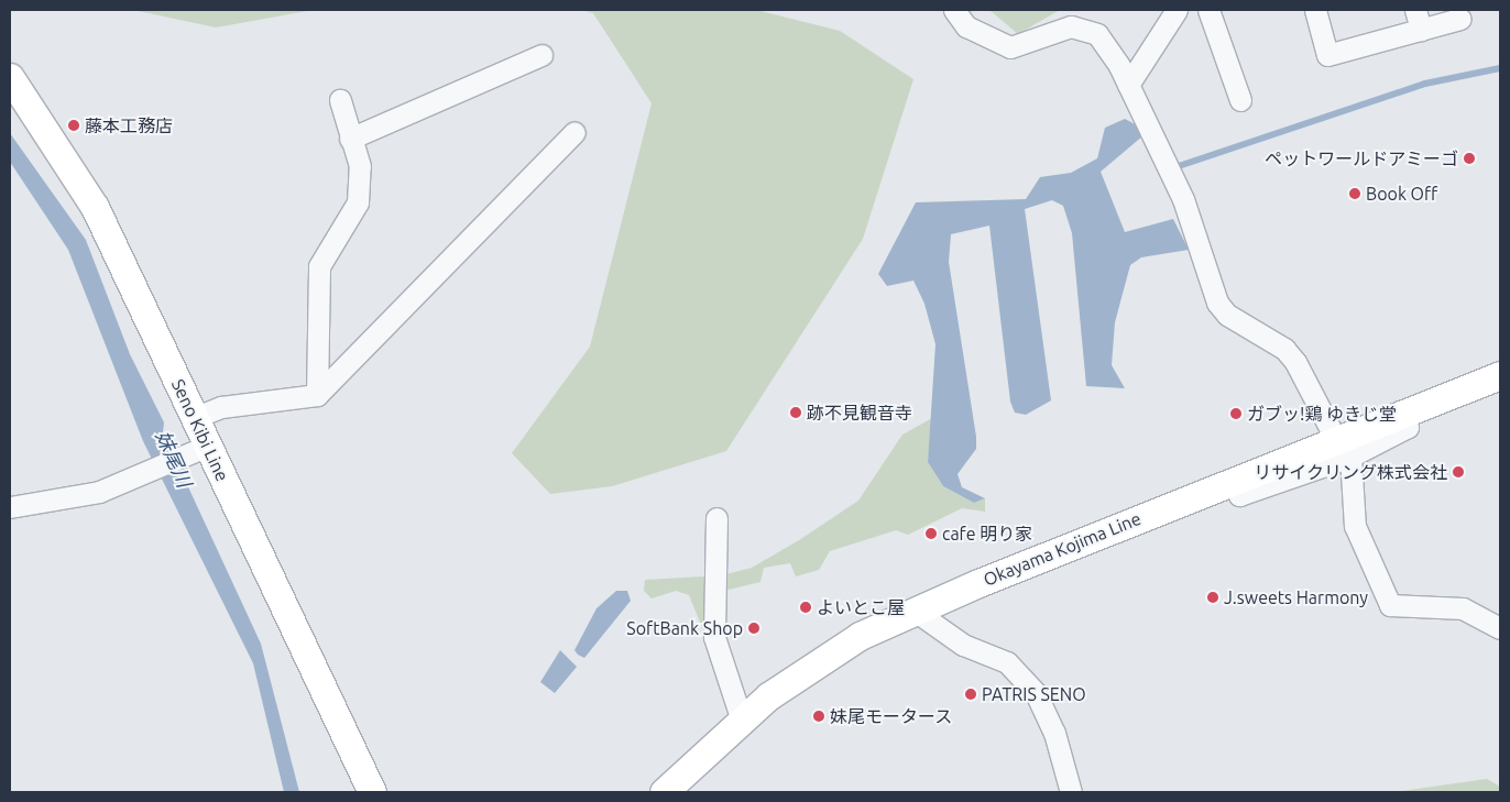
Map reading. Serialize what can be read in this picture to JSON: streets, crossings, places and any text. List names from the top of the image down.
{
  "streets": {
    "main road": ["Seno Kibi Line", "Okayama Kojima Line"]
  },
  "water": ["妹尾川"],
  "places": [
    "藤本工務店",
    "ペットワールドアミーゴ",
    "Book Off",
    "跡不見観音寺",
    "ガブッ!鶏 ゆきじ堂",
    "リサイクリング株式会社",
    "cafe 明り家",
    "J.sweets Harmony",
    "よいとこ屋",
    "SoftBank Shop",
    "PATRIS SENO",
    "妹尾モータース"
  ]
}
